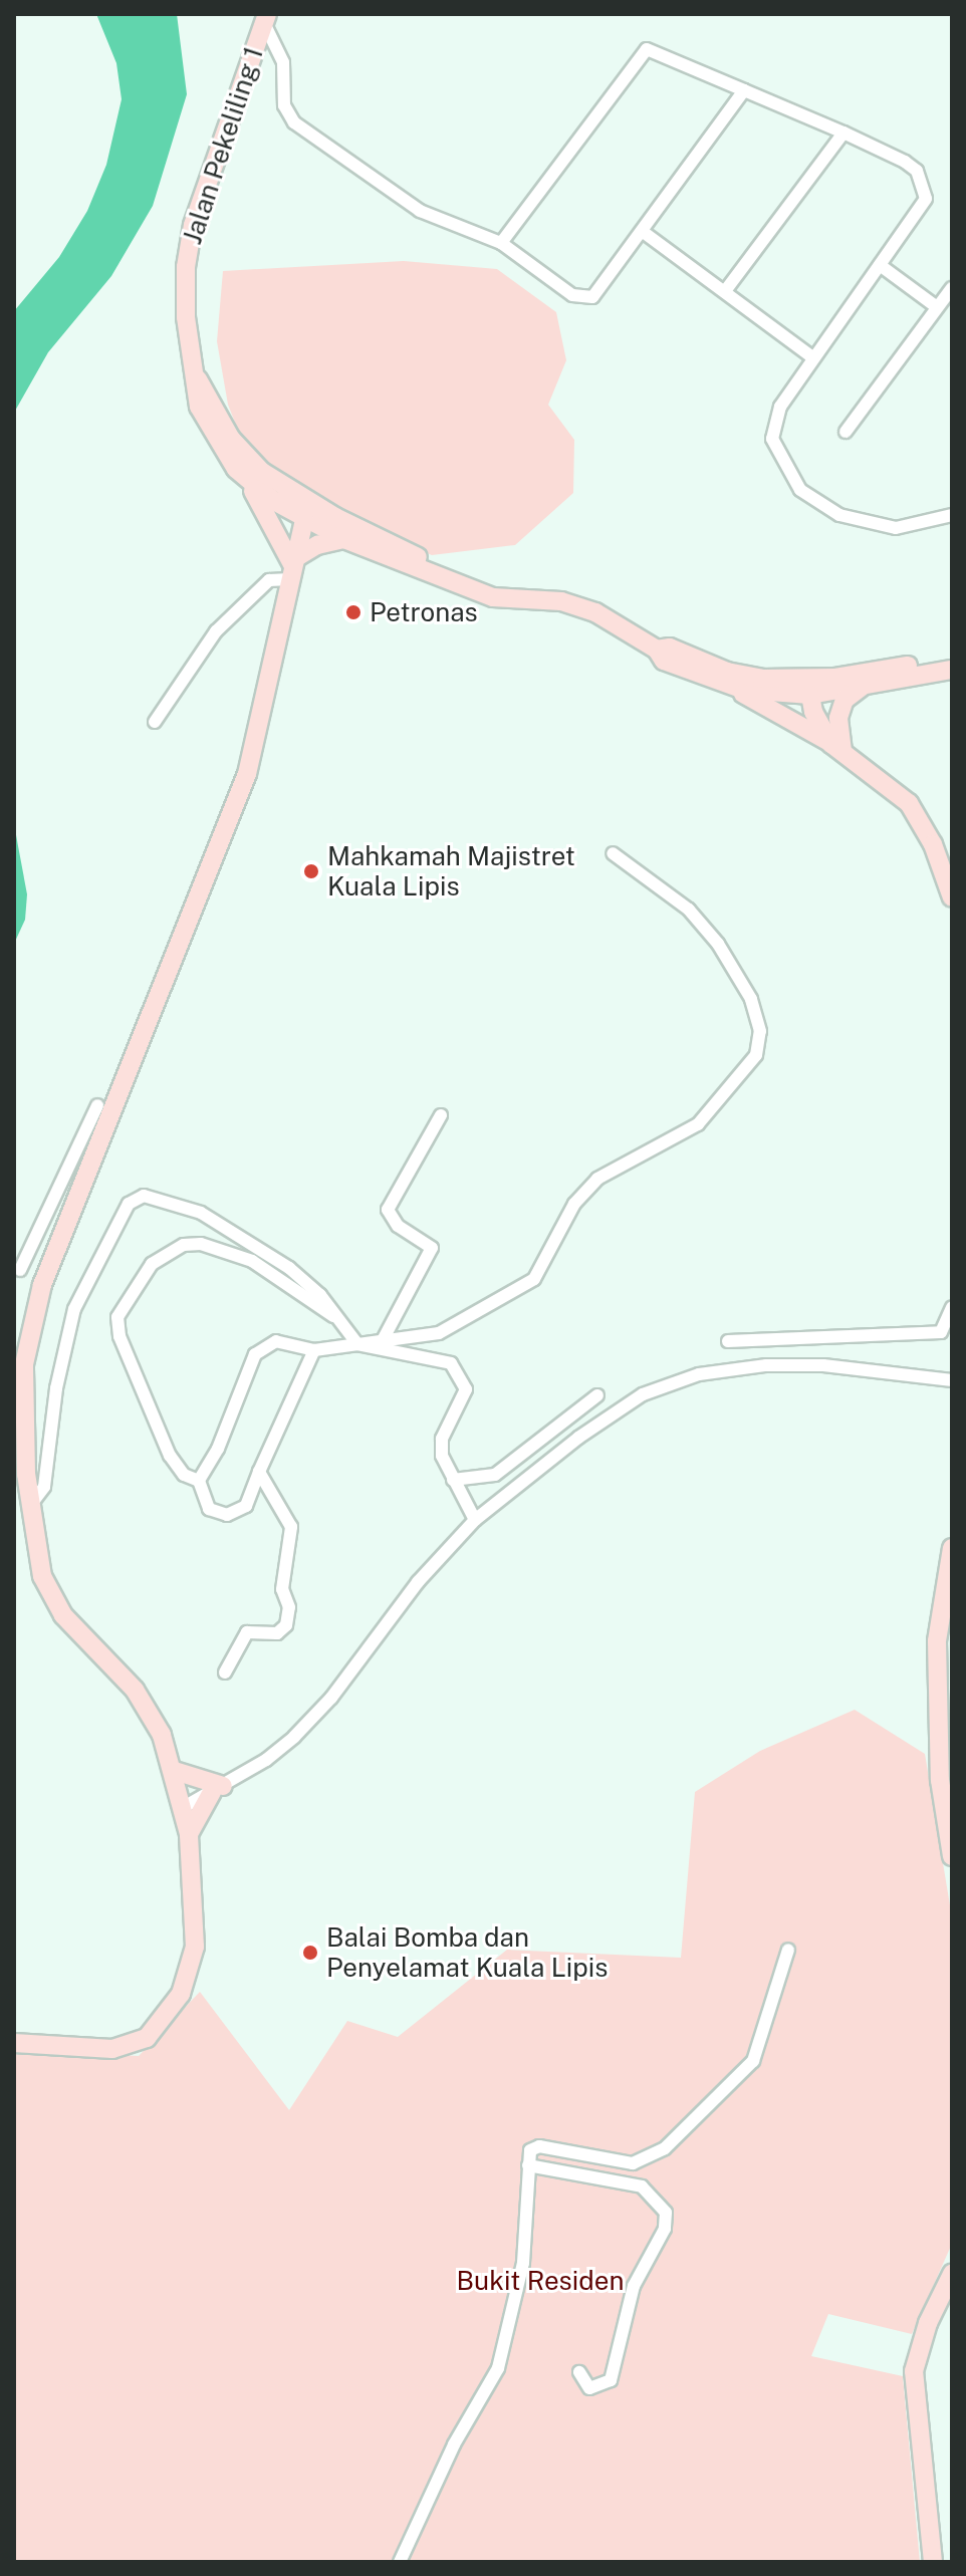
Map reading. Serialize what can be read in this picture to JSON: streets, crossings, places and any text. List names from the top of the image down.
{
  "streets": {
    "main road": ["Jalan Pekeliling 1"]
  },
  "parks": ["Bukit Residen"],
  "places": ["Petronas", "Mahkamah Majistret Kuala Lipis", "Balai Bomba dan Penyelamat Kuala Lipis"]
}
